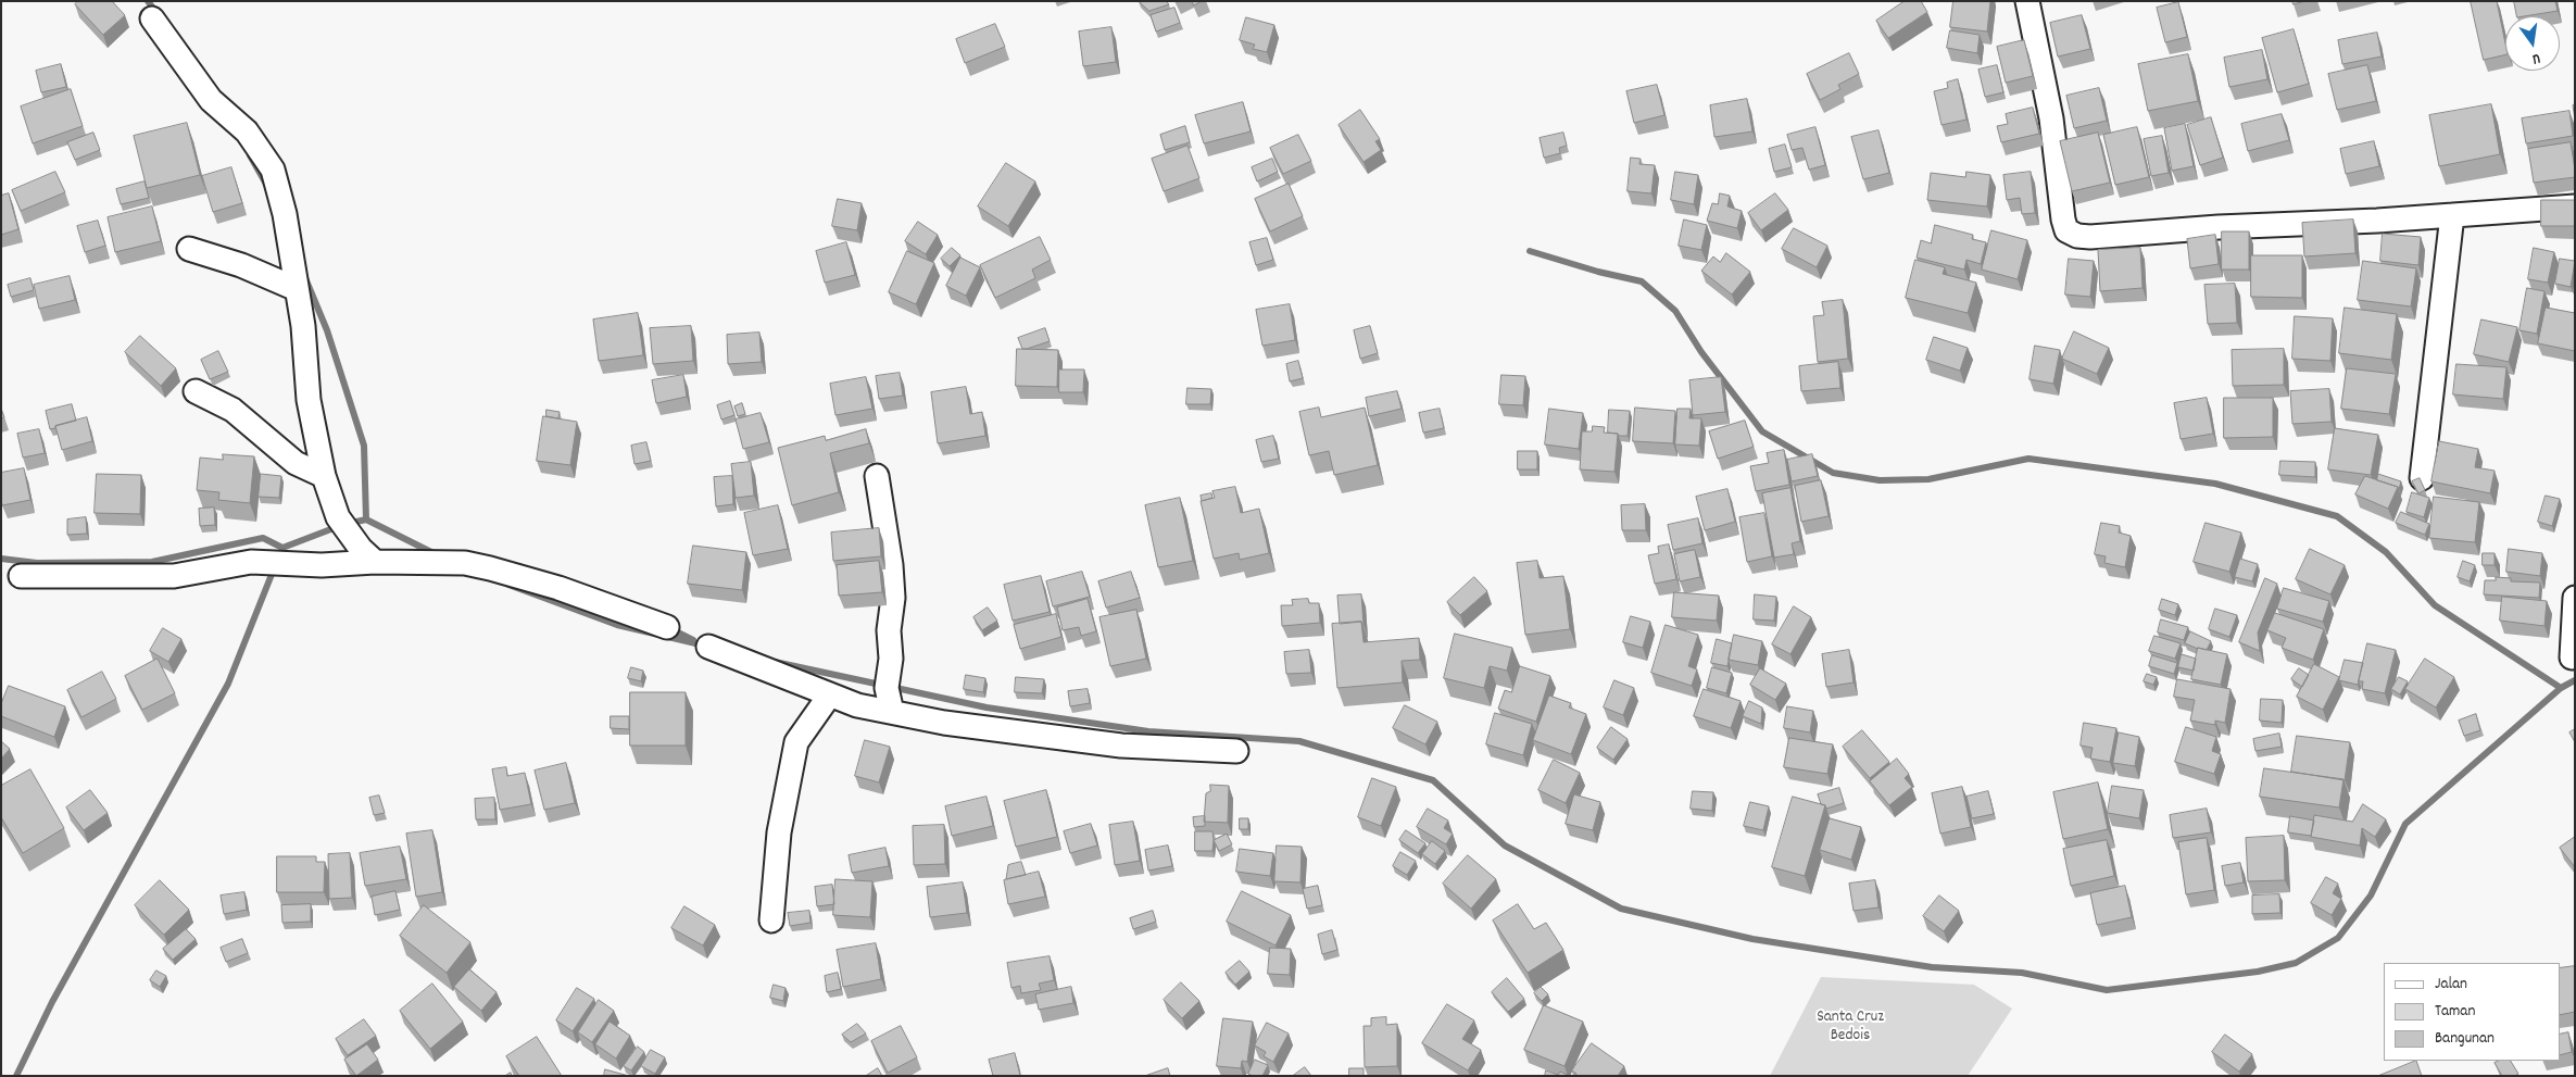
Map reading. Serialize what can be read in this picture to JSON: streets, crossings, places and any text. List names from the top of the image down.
{
  "parks": ["Santa Cruz Bedois"],
  "legend": ["Jalan", "Taman", "Bangunan"],
  "north": "bottom"
}
